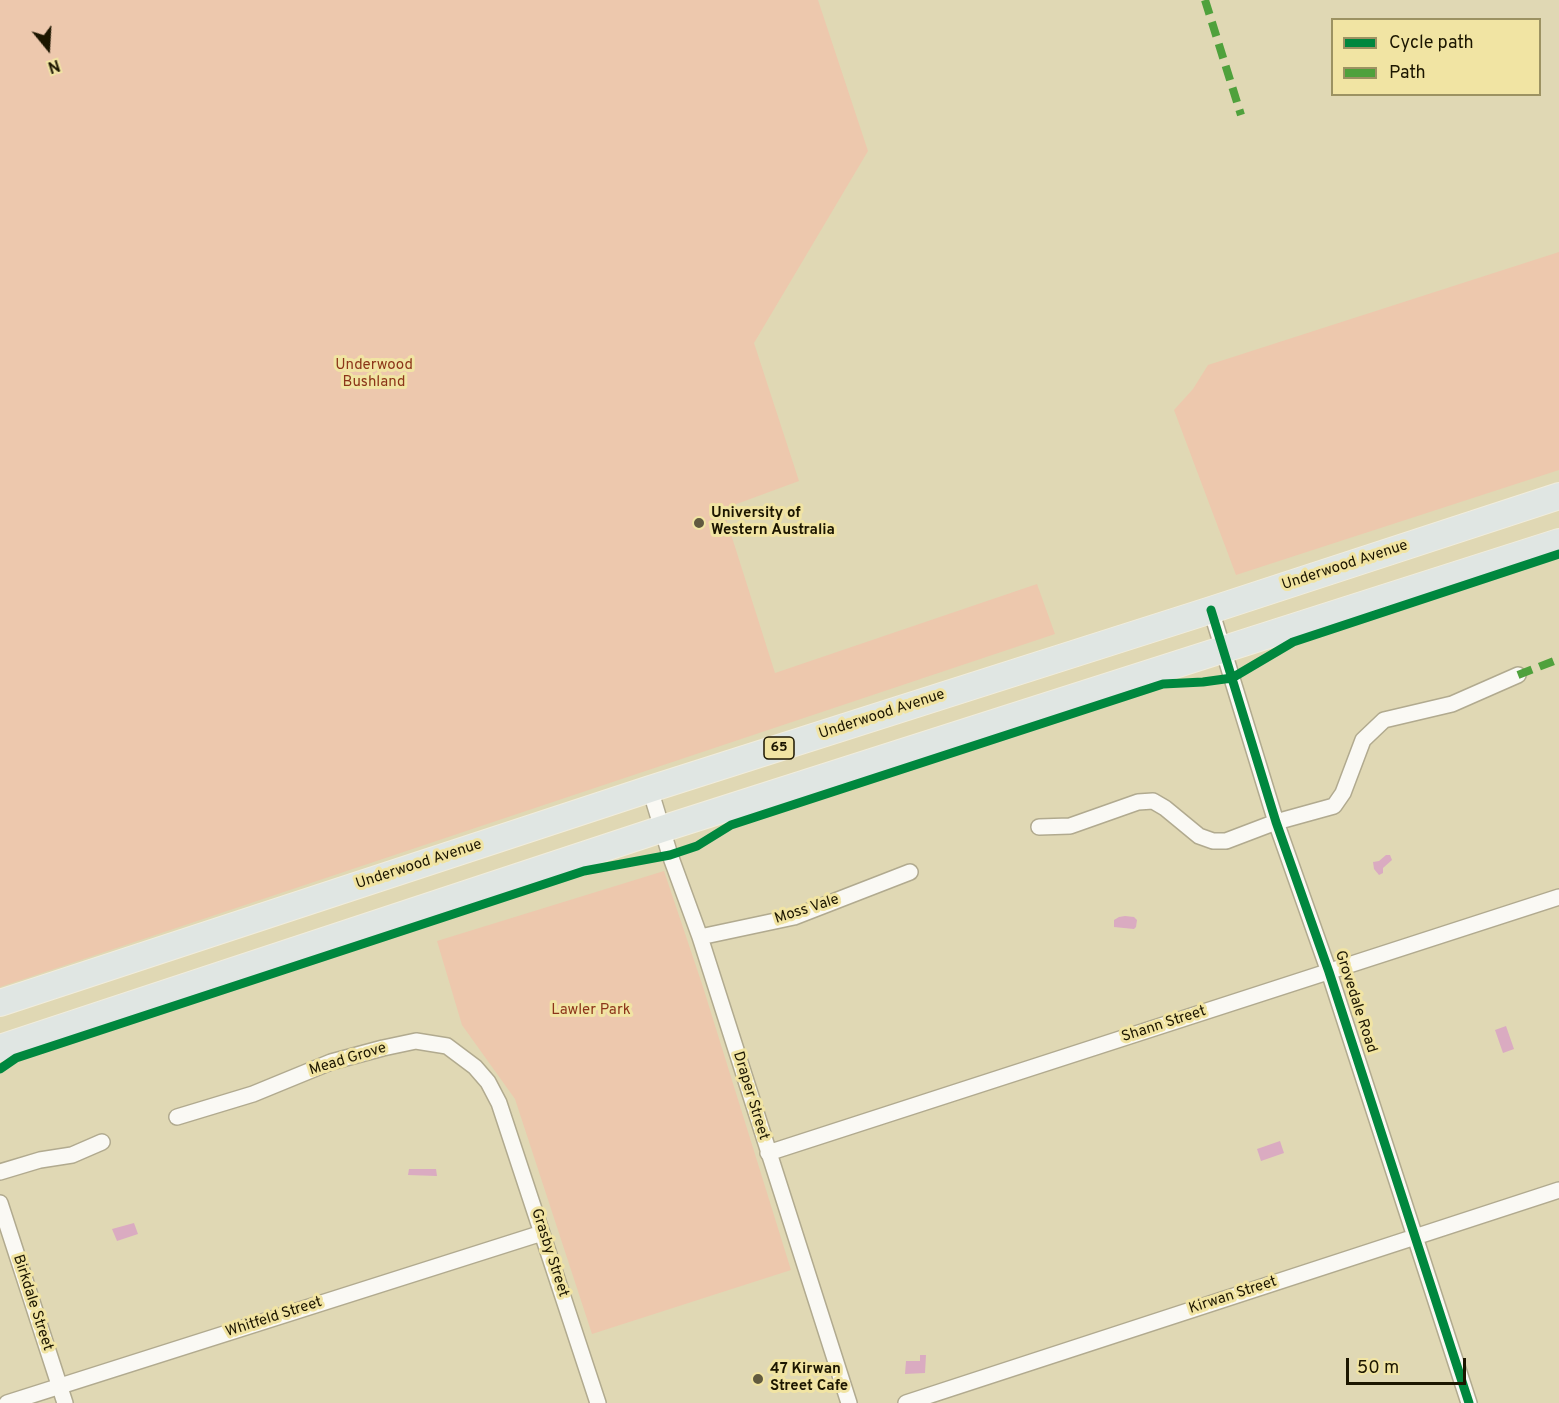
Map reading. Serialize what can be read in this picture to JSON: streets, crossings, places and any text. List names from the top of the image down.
{
  "streets": {
    "main road": ["Underwood Avenue", "65"],
    "street": [
      "Moss Vale",
      "Grovedale Road",
      "Shann Street",
      "Mead Grove",
      "Draper Street",
      "Grasby Street",
      "Kirwan Street",
      "Birkdale Street",
      "Whitfeld Street"
    ]
  },
  "crossings": [
    ["Underwood Avenue", "Grovedale Road"],
    ["Underwood Avenue", "Draper Street"],
    ["Moss Vale", "Draper Street"],
    ["Grovedale Road", "Shann Street"],
    ["Grovedale Road", "Kirwan Street"],
    ["Shann Street", "Draper Street"],
    ["Mead Grove", "Grasby Street"],
    ["Grasby Street", "Whitfeld Street"],
    ["Birkdale Street", "Whitfeld Street"]
  ],
  "parks": ["Underwood Bushland", "Lawler Park"],
  "places": ["University of Western Australia", "47 Kirwan Street Cafe"],
  "legend": ["Cycle path", "Path"],
  "scale_bar": "50 m",
  "north": "bottom"
}
